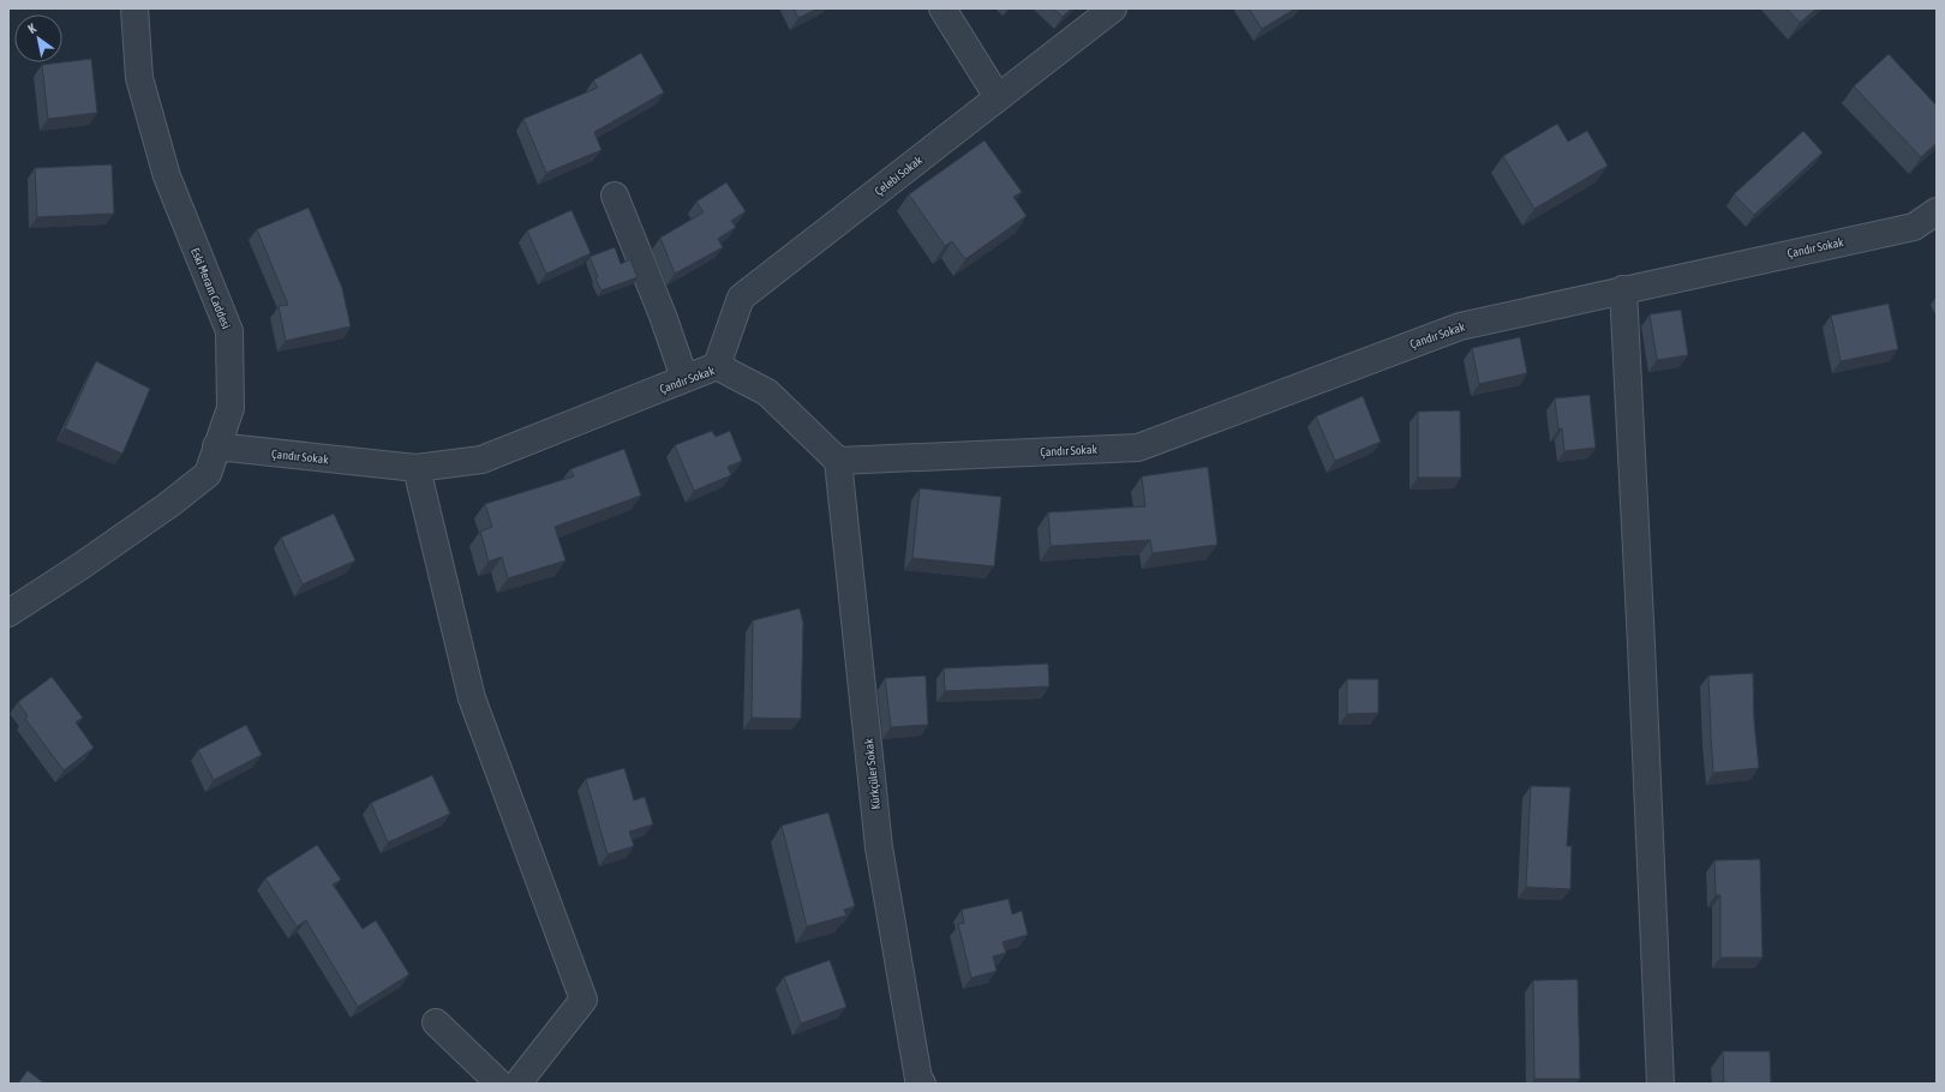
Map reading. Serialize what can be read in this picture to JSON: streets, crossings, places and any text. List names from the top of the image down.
{
  "streets": {
    "street": [
      "Çelebi Sokak",
      "Çandır Sokak",
      "Eski Meram Caddesi",
      "Kürkçüler Sokak"
    ]
  },
  "crossings": [
    ["Çelebi Sokak", "Çandır Sokak"],
    ["Çandır Sokak", "Eski Meram Caddesi"],
    ["Çandır Sokak", "Kürkçüler Sokak"]
  ],
  "north": "top left"
}
